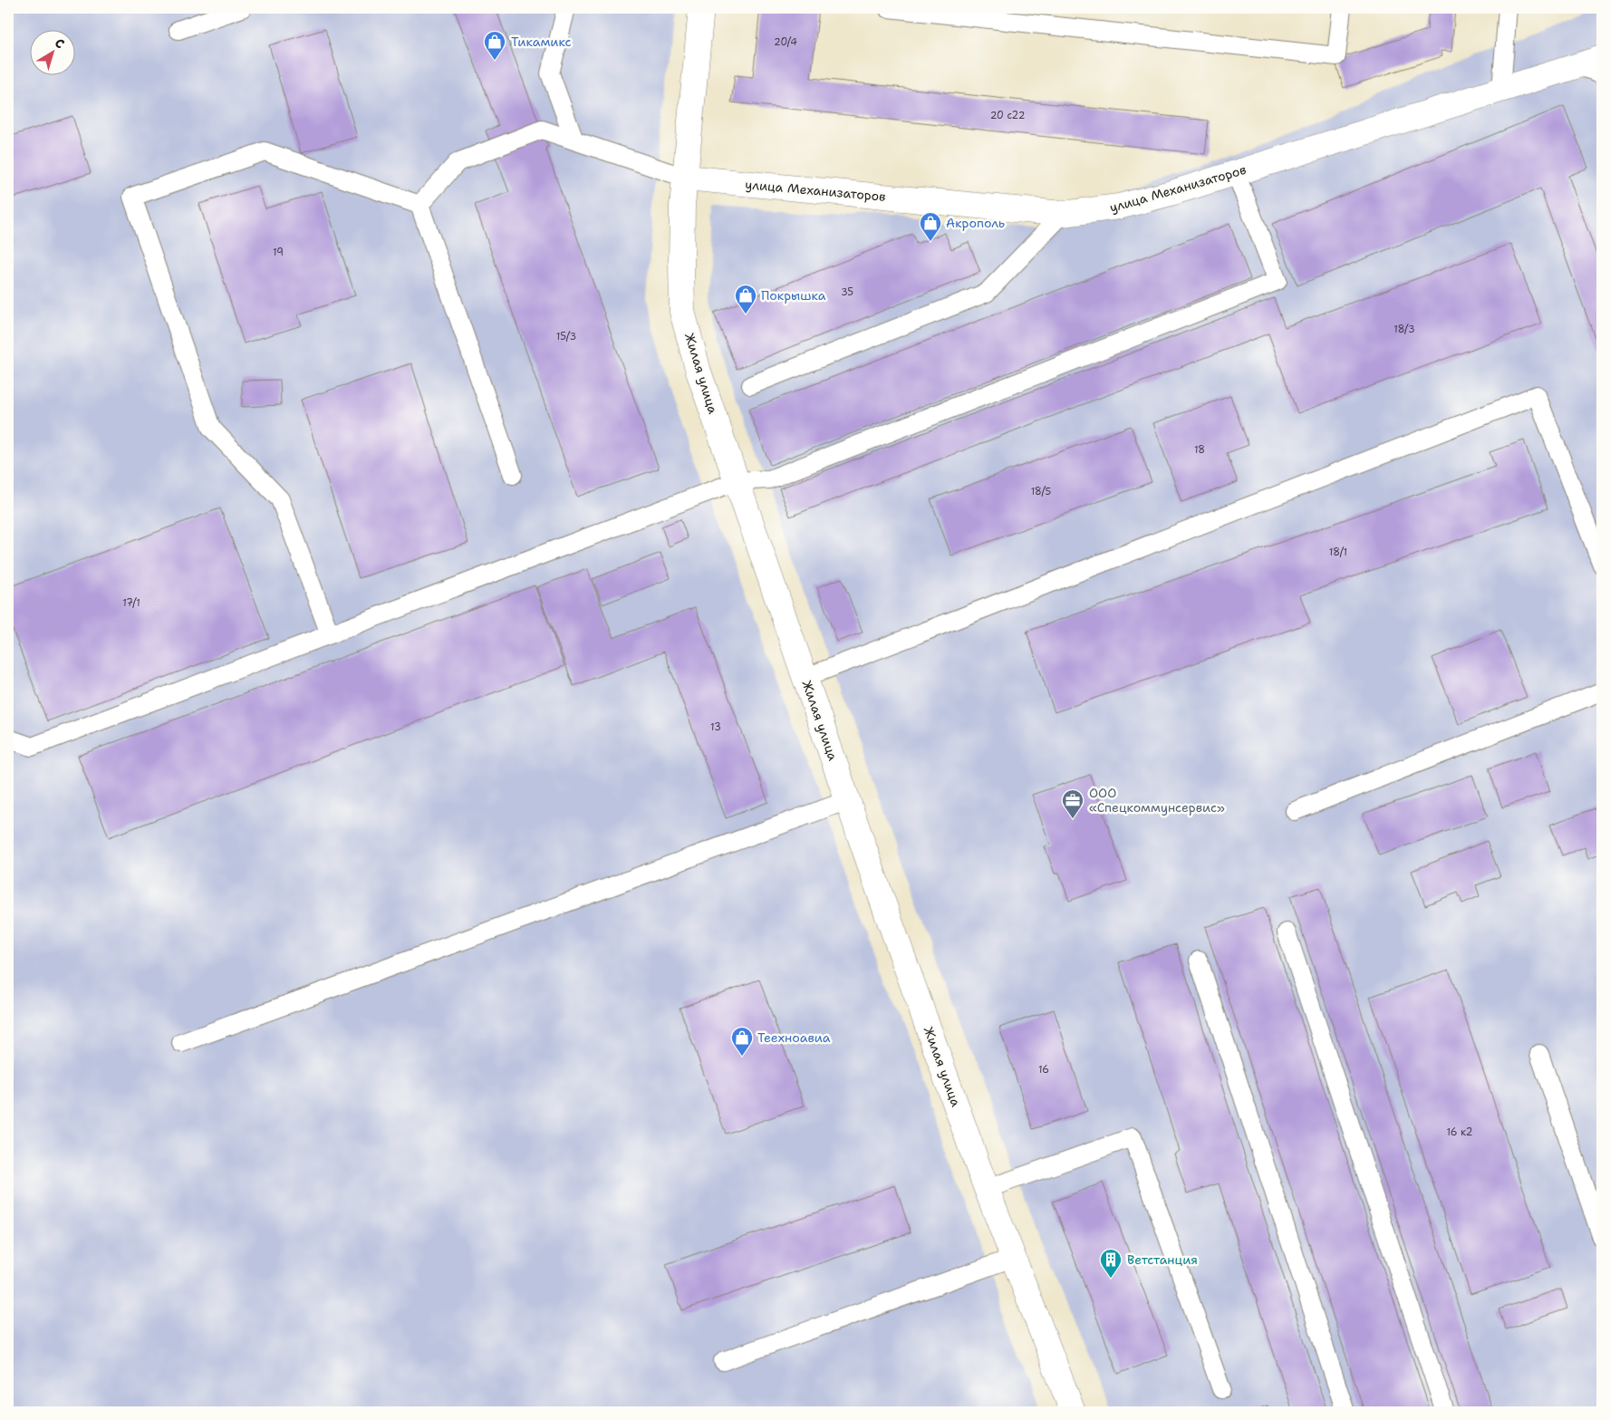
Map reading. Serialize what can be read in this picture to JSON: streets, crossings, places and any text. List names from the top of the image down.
{
  "streets": {
    "main road": ["улица Механизаторов", "Жилая улица"]
  },
  "crossings": [
    ["улица Механизаторов", "Жилая улица"]
  ],
  "places": {
    "shop": [
      "Тикамикс",
      "Акрополь",
      "Покрышка",
      "Теехноавиа"
    ],
    "office": ["ООО «Спецкоммунсервис»"],
    "building": ["Ветстанция"]
  },
  "house_numbers": [
    "20/4",
    "20 с22",
    "19",
    "35",
    "18/3",
    "15/3",
    "18",
    "18/5",
    "18/1",
    "17/1",
    "13",
    "16",
    "16 к2"
  ],
  "north": "top right"
}
